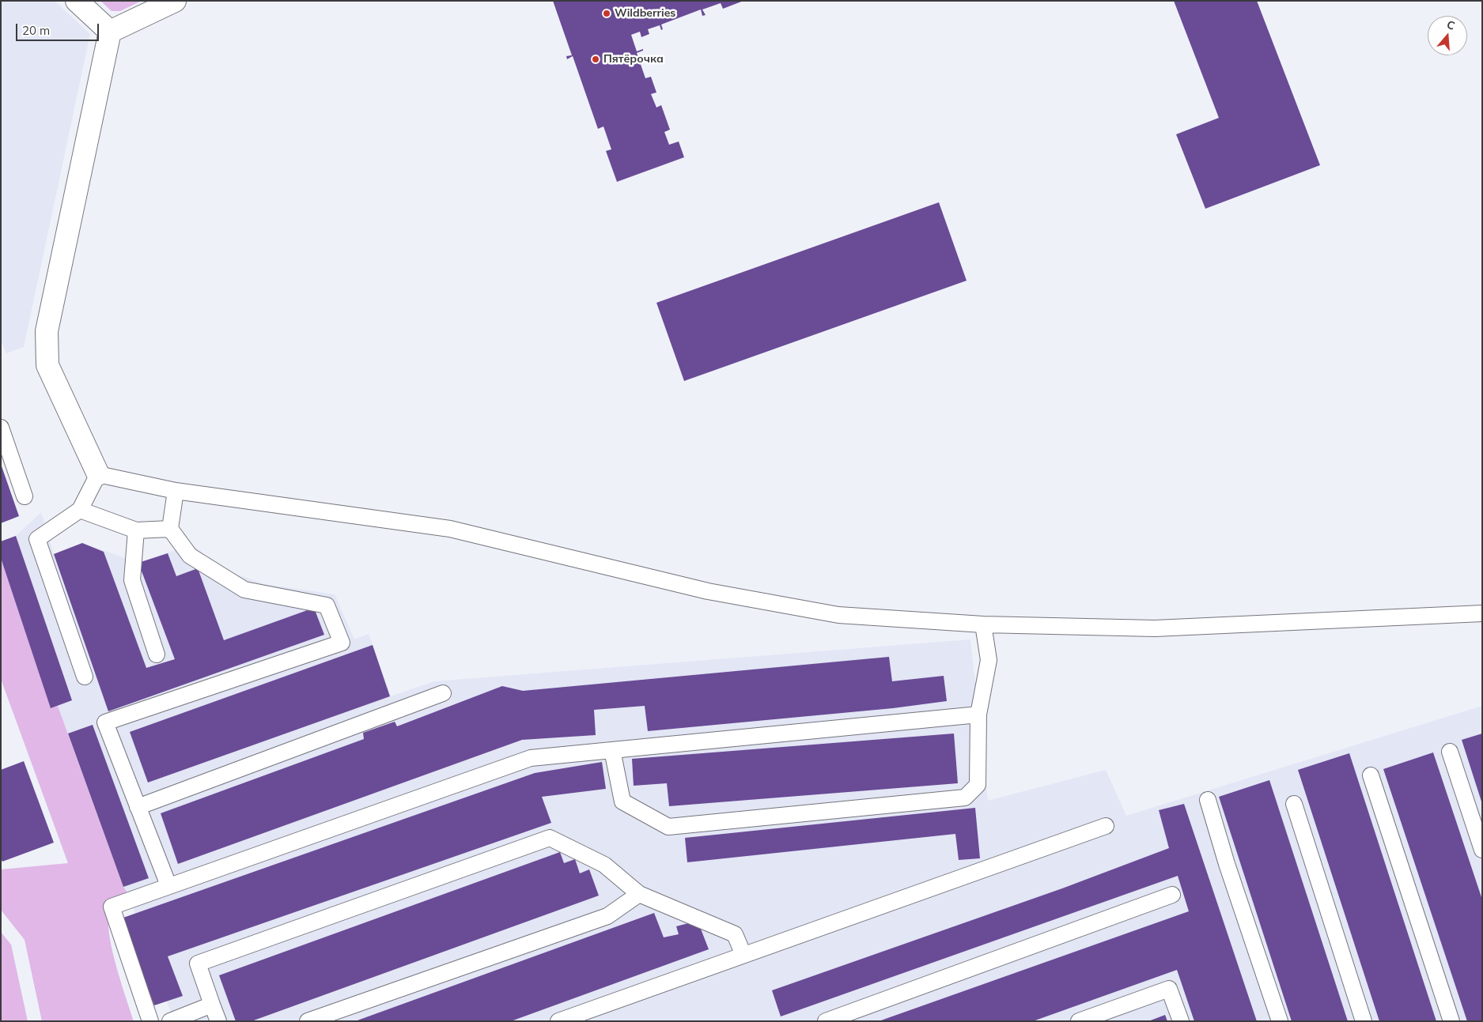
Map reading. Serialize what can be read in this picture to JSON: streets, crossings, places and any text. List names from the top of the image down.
{
  "places": ["Wildberries", "Пятёрочка"],
  "scale_bar": "20 m",
  "north": "top"
}
